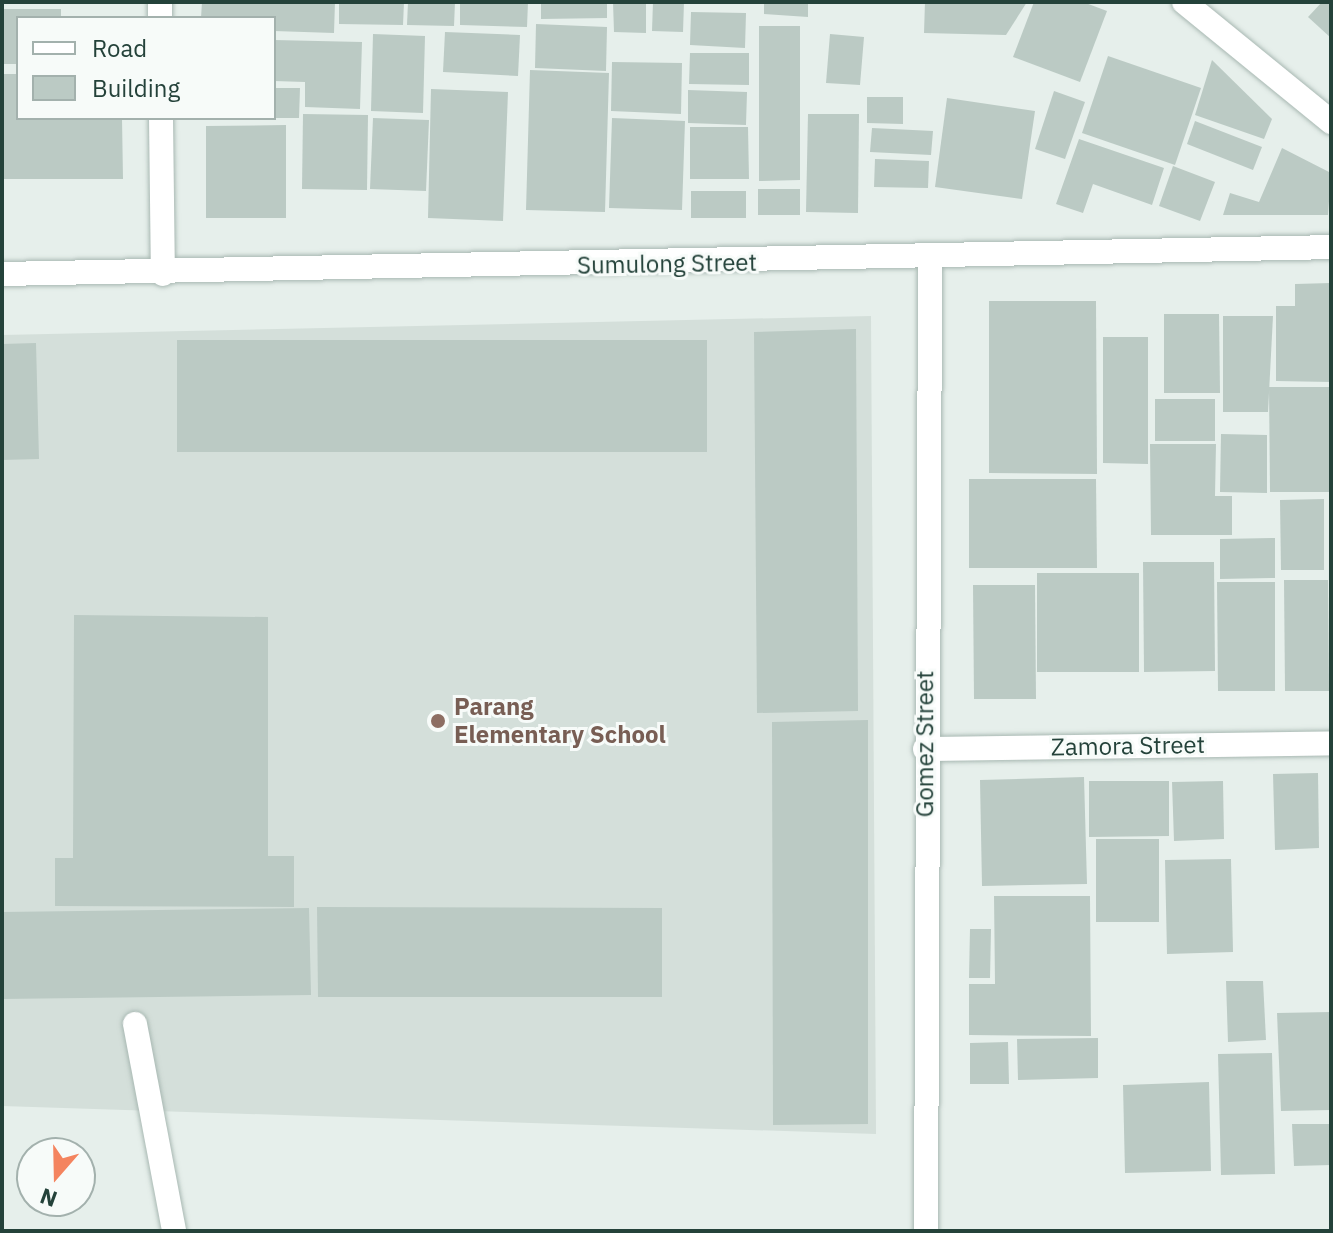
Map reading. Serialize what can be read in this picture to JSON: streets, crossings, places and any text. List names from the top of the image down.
{
  "streets": {
    "street": ["Sumulong Street", "Gomez Street", "Zamora Street"]
  },
  "crossings": [
    ["Sumulong Street", "Gomez Street"],
    ["Gomez Street", "Zamora Street"]
  ],
  "places": ["Parang Elementary School"],
  "legend": ["Road", "Building"],
  "north": "bottom"
}
